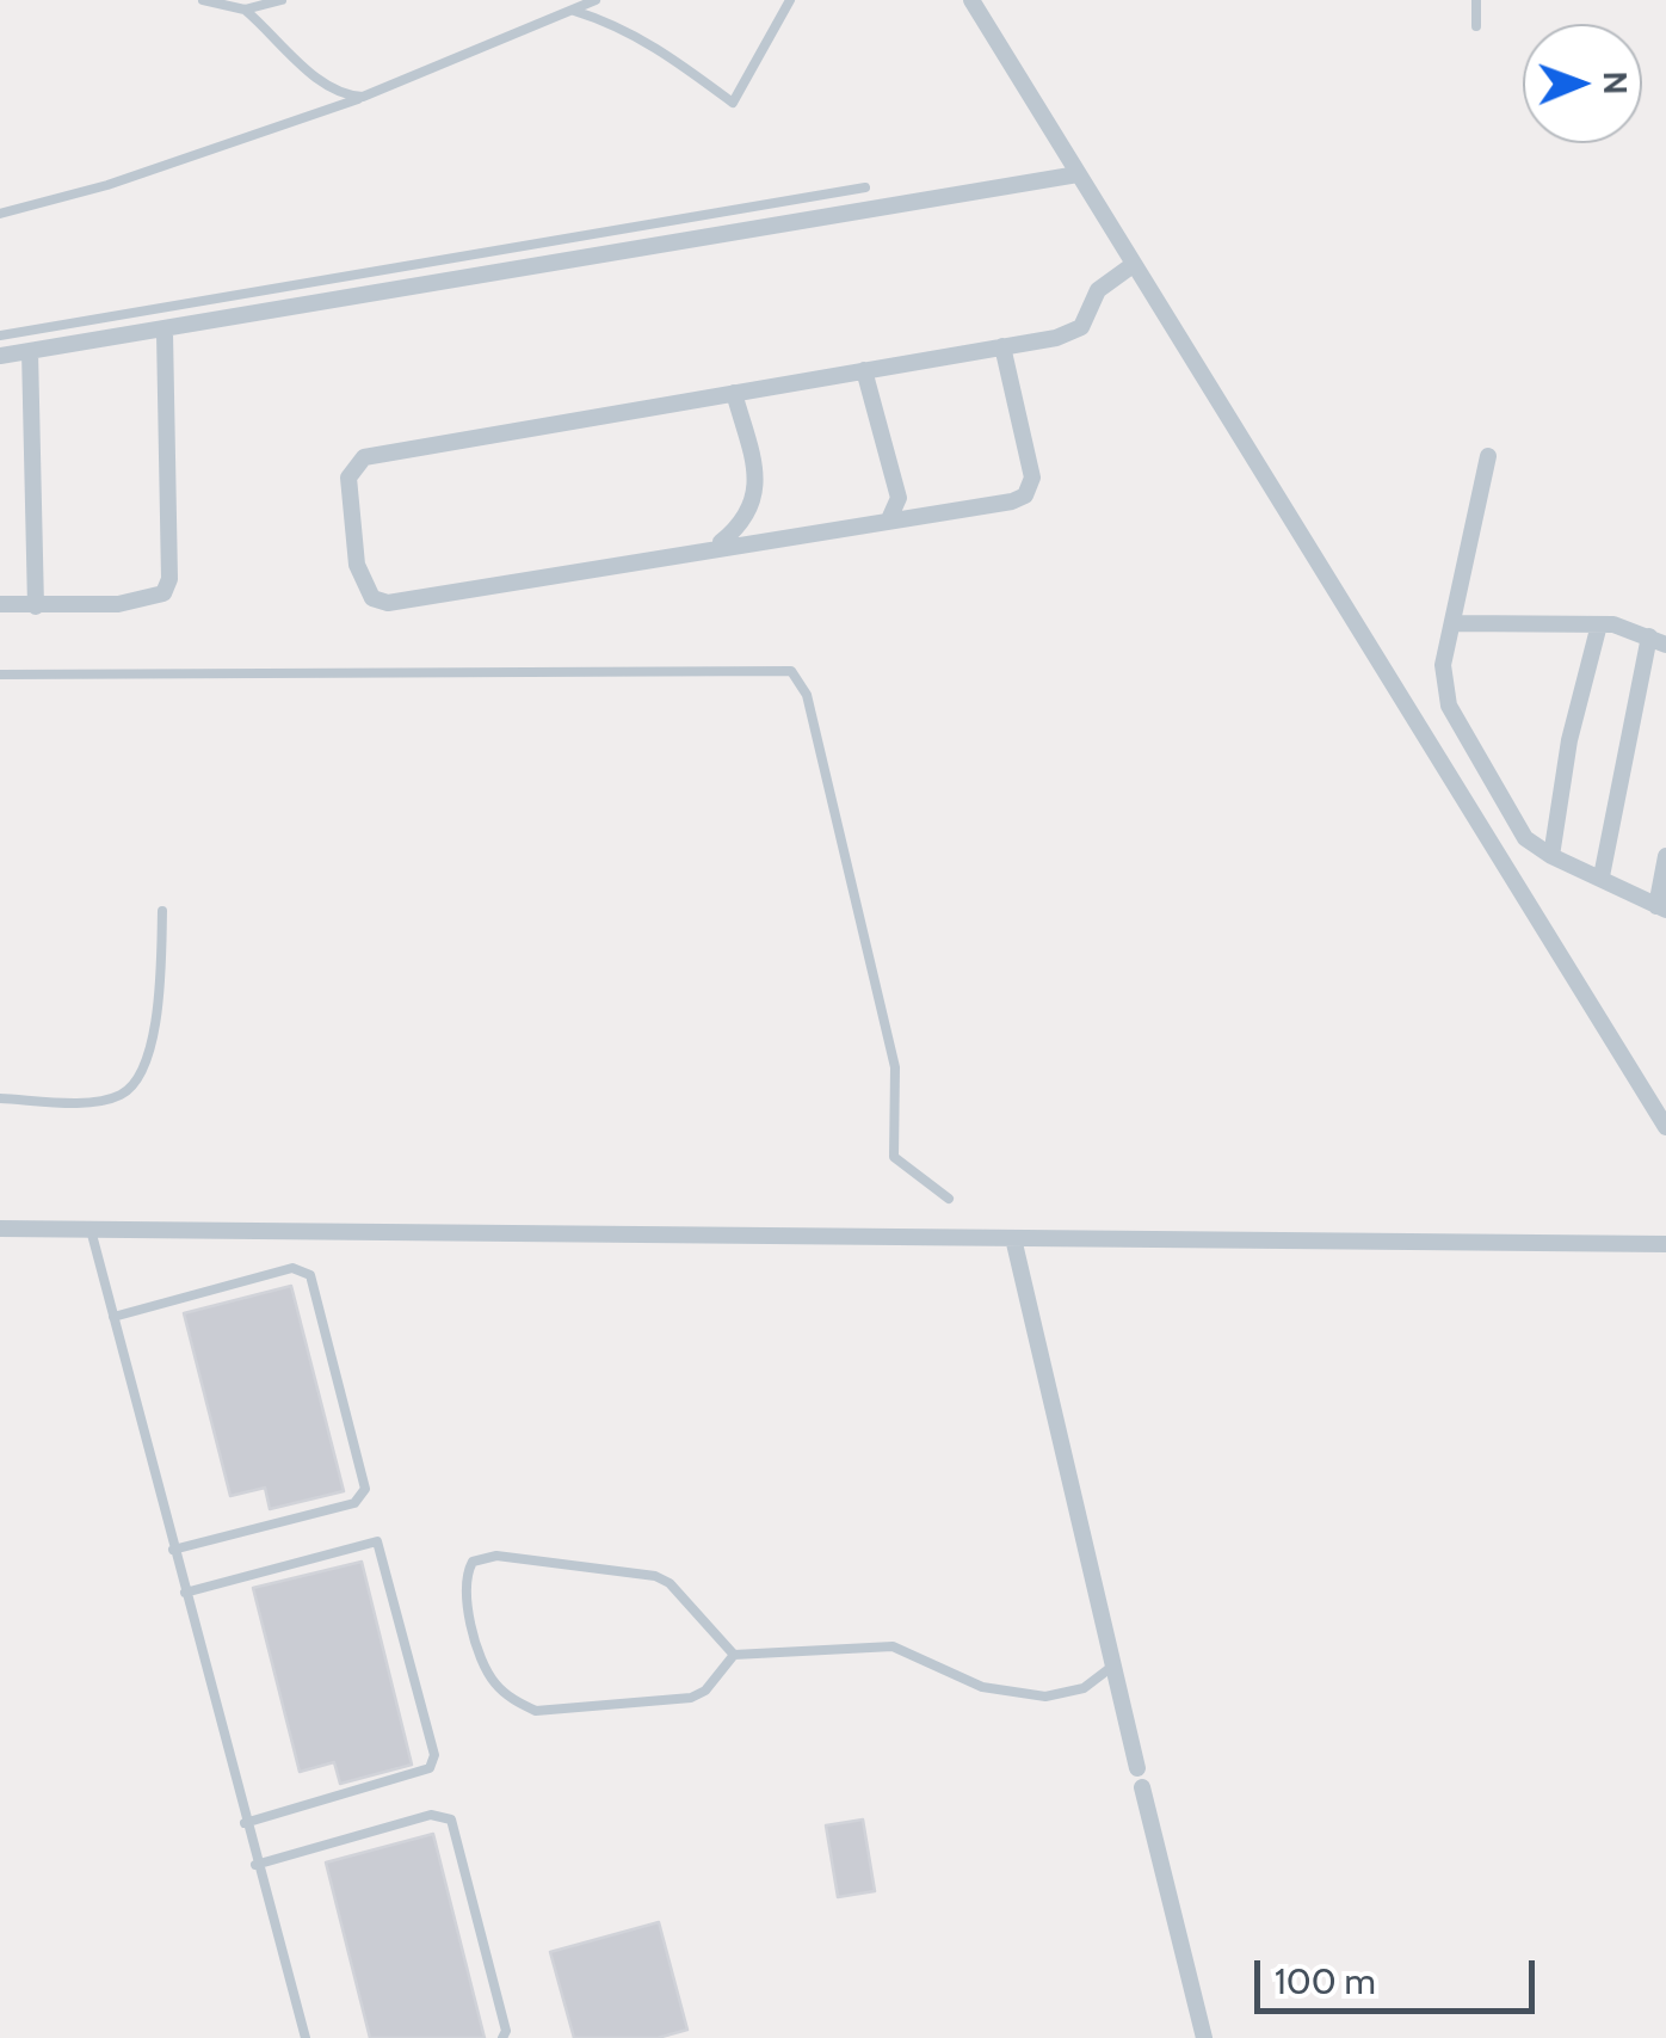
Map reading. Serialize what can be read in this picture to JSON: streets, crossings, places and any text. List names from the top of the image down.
{
  "scale_bar": "100 m",
  "north": "right"
}
